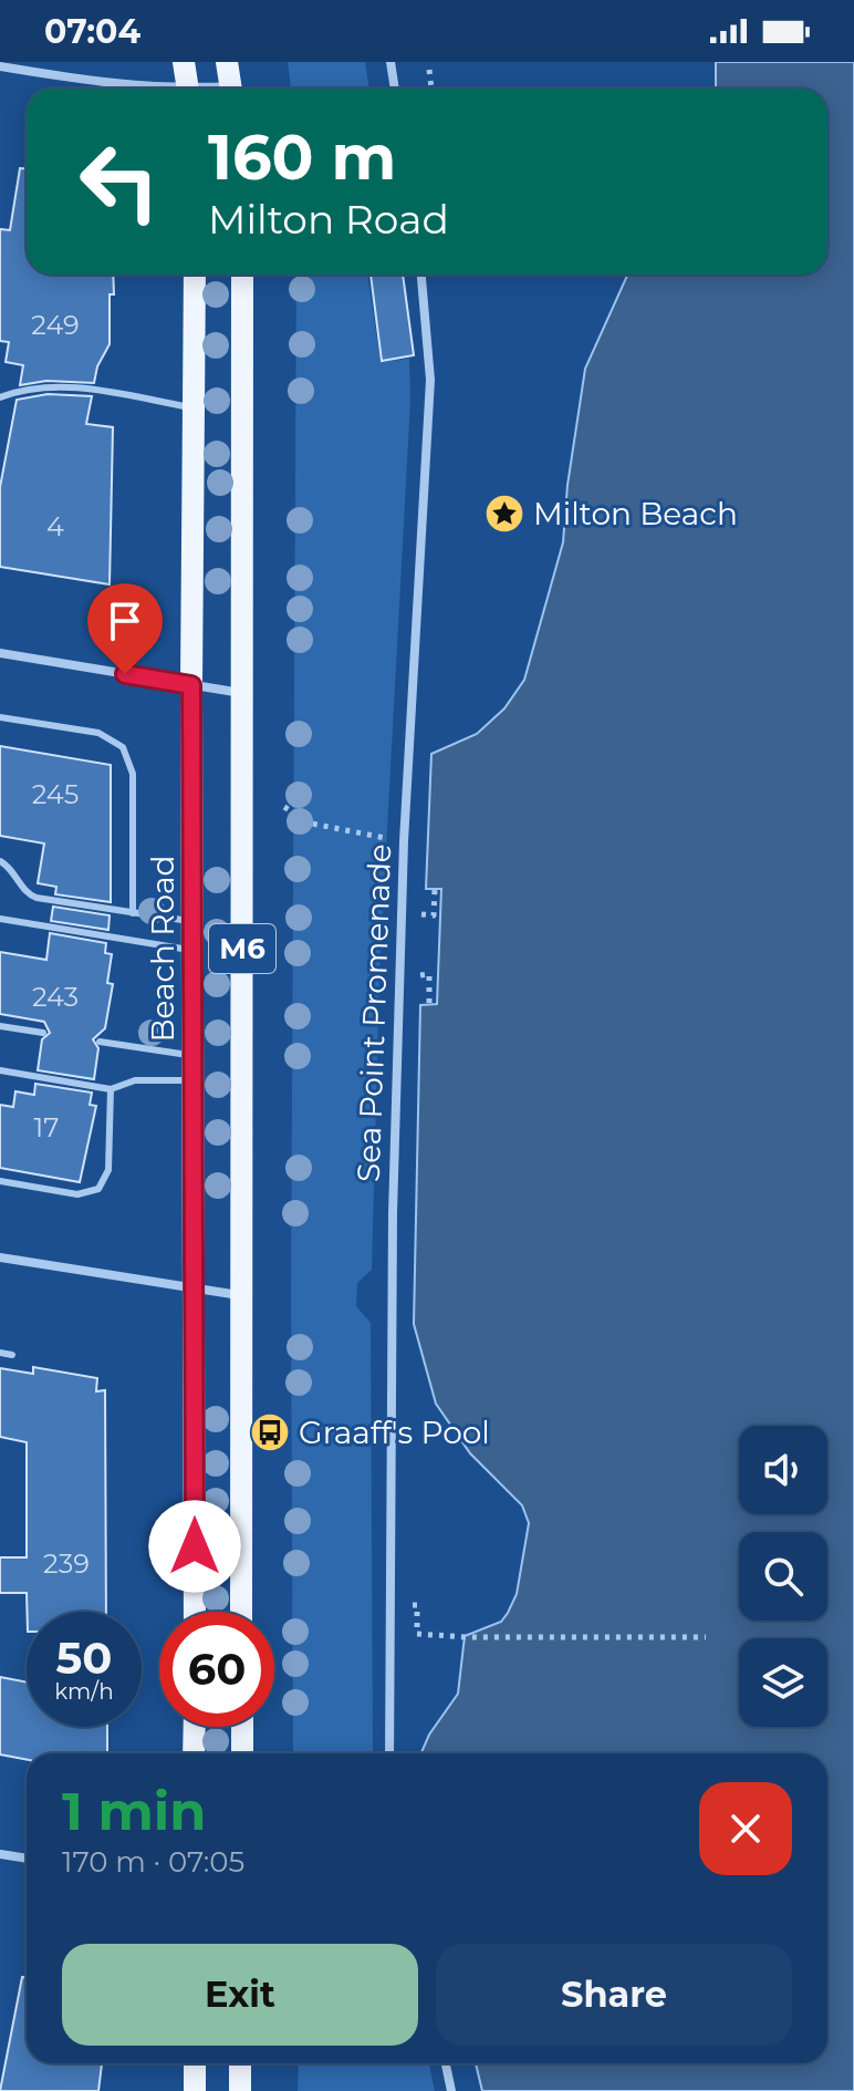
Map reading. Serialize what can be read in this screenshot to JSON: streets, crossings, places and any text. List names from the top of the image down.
{
  "streets": {
    "main road": ["Beach Road", "M6"],
    "street": ["Sea Point Promenade"]
  },
  "places": {
    "place": ["Milton Beach"],
    "bus stop": ["Graaff's Pool"]
  },
  "house_numbers": [
    "249",
    "4",
    "245",
    "243",
    "17",
    "239"
  ],
  "page": {
    "status": "07:04",
    "turn": ["160 m", "Milton Road"],
    "speed": "50 km/h",
    "limit": "60",
    "heading": ["1 min", "170 m · 07:05"],
    "buttons": ["Exit", "Share"]
  }
}
